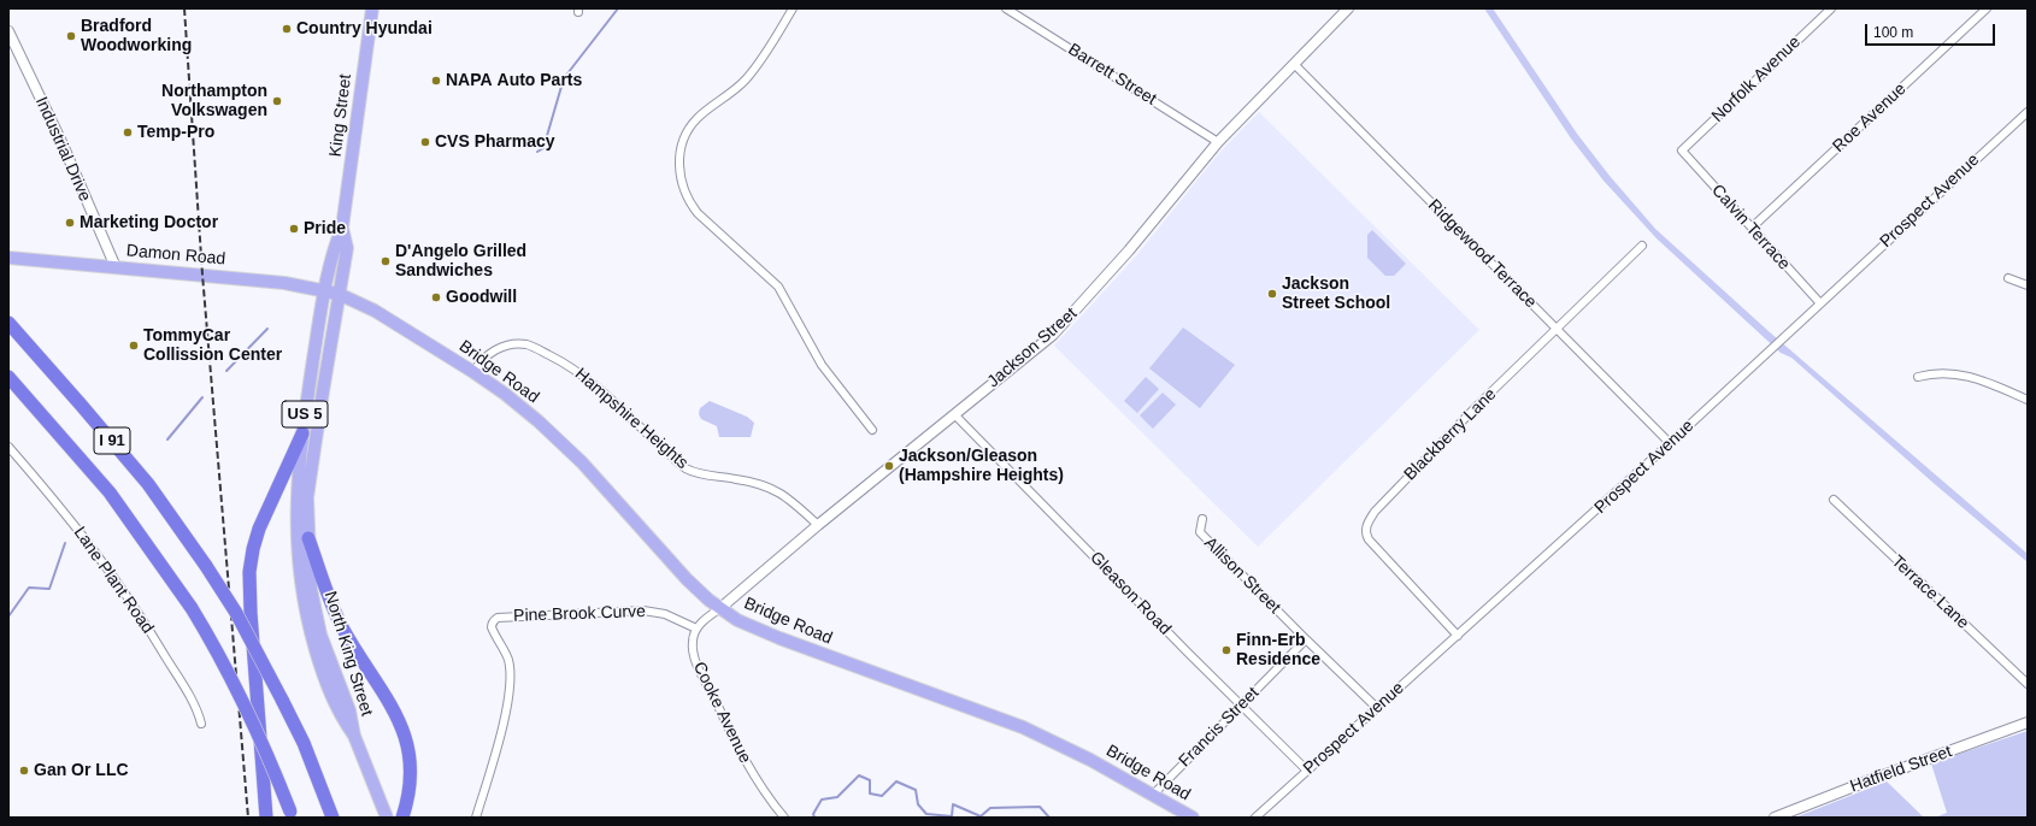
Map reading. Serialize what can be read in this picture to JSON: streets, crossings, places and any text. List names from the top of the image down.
{
  "streets": {
    "highway": ["I 91"],
    "main road": [
      "King Street",
      "Damon Road",
      "Bridge Road",
      "US 5",
      "North King Street"
    ],
    "street": [
      "Barrett Street",
      "Norfolk Avenue",
      "Roe Avenue",
      "Industrial Drive",
      "Prospect Avenue",
      "Calvin Terrace",
      "Ridgewood Terrace",
      "Jackson Street",
      "Hampshire Heights",
      "Blackberry Lane",
      "Allison Street",
      "Lane Plant Road",
      "Terrace Lane",
      "Gleason Road",
      "Pine Brook Curve",
      "Cooke Avenue",
      "Francis Street",
      "Hatfield Street"
    ]
  },
  "crossings": [
    ["Barrett Street", "Jackson Street"],
    ["Norfolk Avenue", "Calvin Terrace"],
    ["King Street", "Damon Road"],
    ["King Street", "Bridge Road"],
    ["King Street", "North King Street"],
    ["Roe Avenue", "Calvin Terrace"],
    ["Industrial Drive", "Damon Road"],
    ["Prospect Avenue", "Calvin Terrace"],
    ["Prospect Avenue", "Ridgewood Terrace"],
    ["Prospect Avenue", "Blackberry Lane"],
    ["Prospect Avenue", "Allison Street"],
    ["Prospect Avenue", "Gleason Road"],
    ["Ridgewood Terrace", "Jackson Street"],
    ["Ridgewood Terrace", "Blackberry Lane"],
    ["Damon Road", "Bridge Road"],
    ["Damon Road", "North King Street"],
    ["Jackson Street", "Bridge Road"],
    ["Jackson Street", "Hampshire Heights"],
    ["Jackson Street", "Gleason Road"],
    ["Bridge Road", "Hampshire Heights"],
    ["Bridge Road", "North King Street"],
    ["Bridge Road", "Francis Street"],
    ["Allison Street", "Francis Street"],
    ["Gleason Road", "Francis Street"],
    ["Pine Brook Curve", "Cooke Avenue"]
  ],
  "places": [
    "Country Hyundai",
    "Bradford Woodworking",
    "NAPA Auto Parts",
    "Northampton Volkswagen",
    "Temp-Pro",
    "CVS Pharmacy",
    "Marketing Doctor",
    "Pride",
    "D'Angelo Grilled Sandwiches",
    "Jackson Street School",
    "Goodwill",
    "TommyCar Collission Center",
    "Jackson/Gleason (Hampshire Heights)",
    "Finn-Erb Residence",
    "Gan Or LLC"
  ],
  "scale_bar": "100 m"
}
